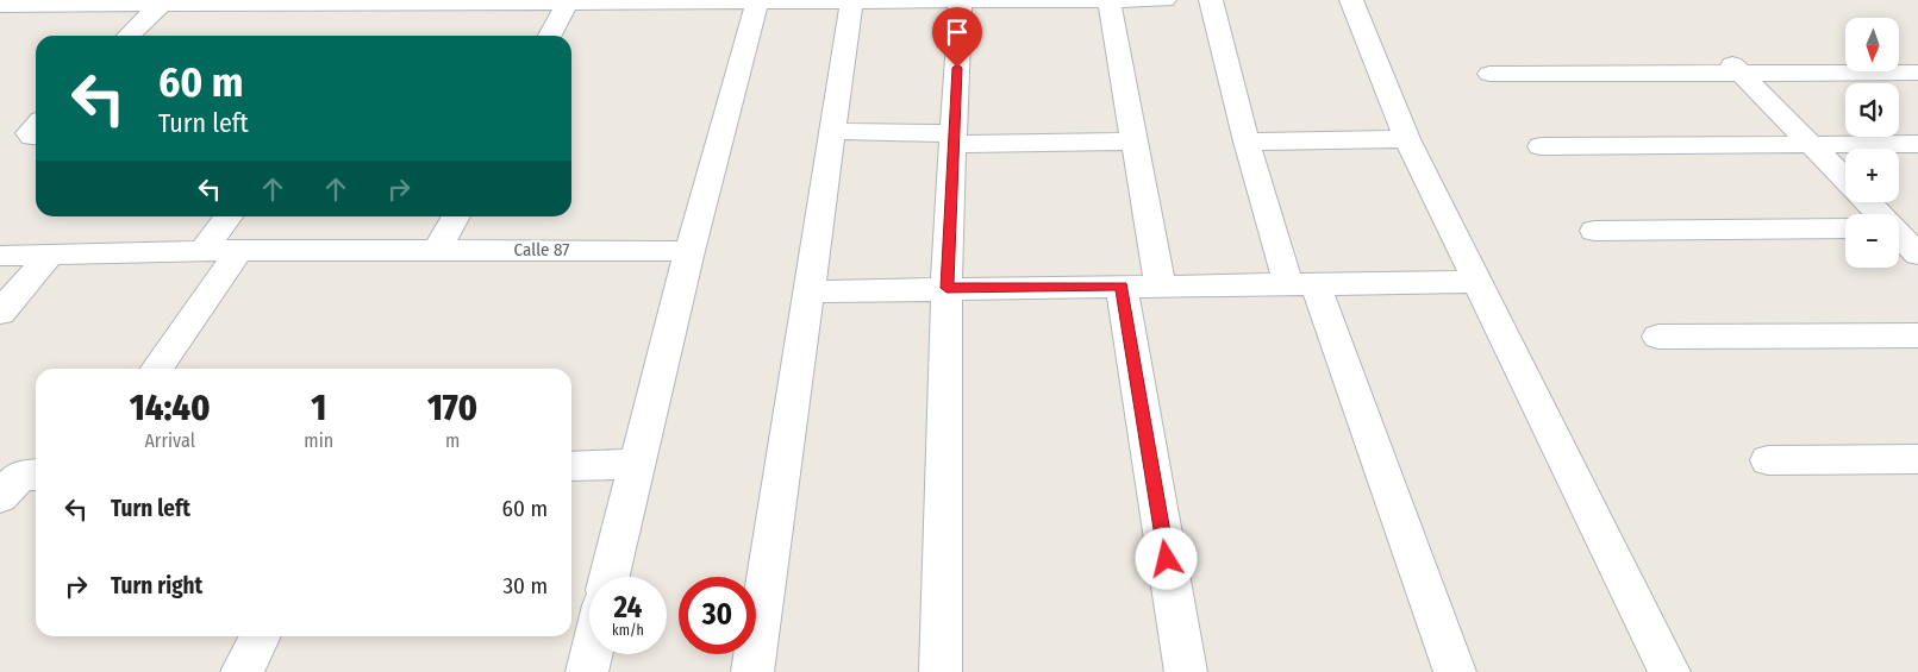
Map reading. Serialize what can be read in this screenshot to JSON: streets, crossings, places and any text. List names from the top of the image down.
{
  "streets": {
    "street": ["Calle 87"]
  },
  "north": "bottom",
  "page": {
    "map_buttons": ["+", "−"],
    "turn": ["60 m", "Turn left"],
    "eta": [
      "14:40",
      "Arrival",
      "1",
      "min",
      "170",
      "m"
    ],
    "list": [
      {
        "name": "Turn left",
        "value": "60 m"
      },
      {
        "name": "Turn right",
        "value": "30 m"
      }
    ],
    "speed": "24 km/h",
    "limit": "30"
  }
}
